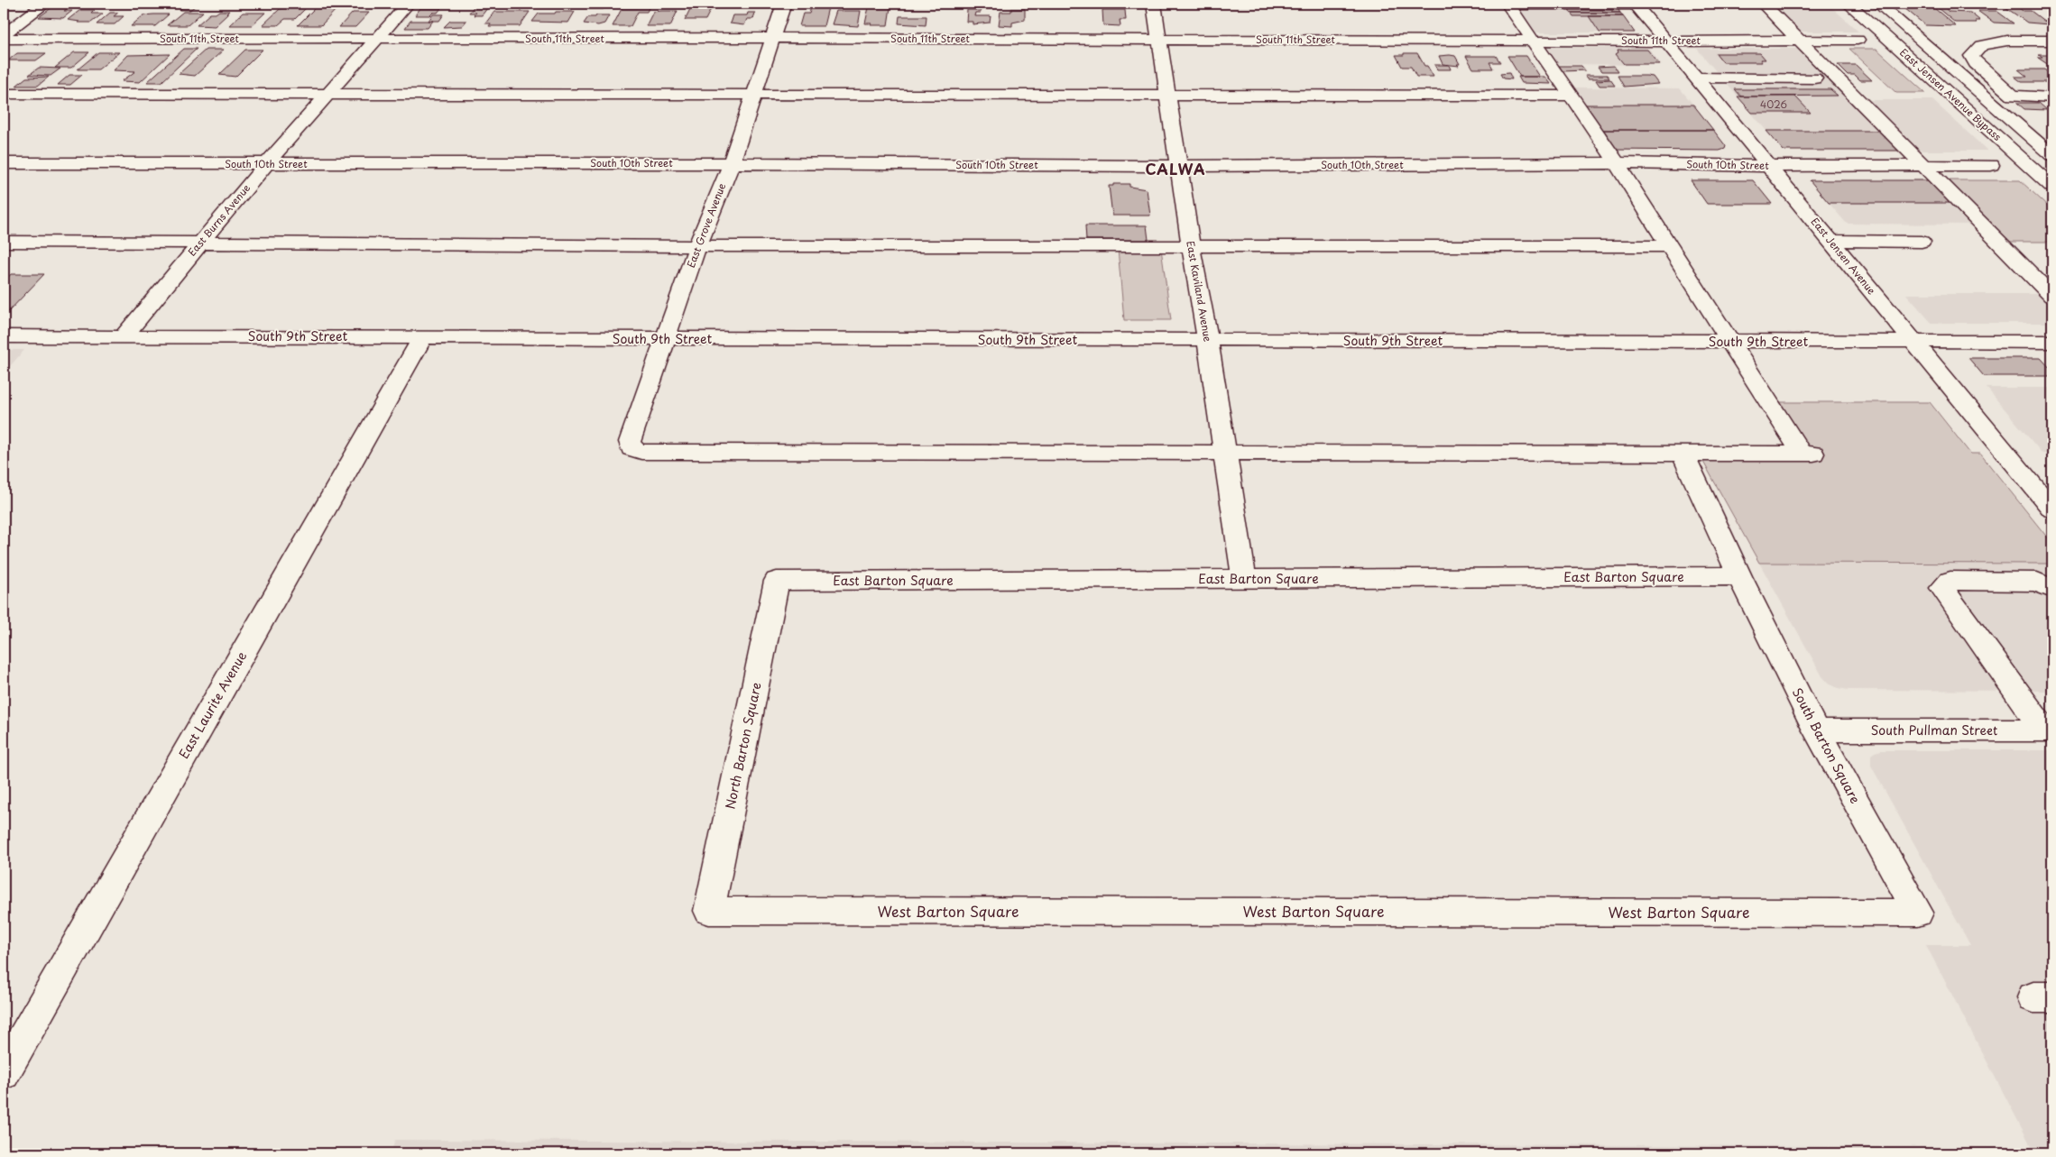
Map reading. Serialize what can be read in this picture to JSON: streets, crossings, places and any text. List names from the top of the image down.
{
  "streets": {
    "street": [
      "South 11th Street",
      "East Jensen Avenue Bypass",
      "South 10th Street",
      "East Burns Avenue",
      "East Grove Avenue",
      "East Jensen Avenue",
      "East Kaviland Avenue",
      "South 9th Street",
      "East Barton Square",
      "East Laurite Avenue",
      "South Pullman Street",
      "North Barton Square",
      "South Barton Square",
      "West Barton Square"
    ]
  },
  "crossings": [
    ["South 11th Street", "East Burns Avenue"],
    ["South 11th Street", "East Grove Avenue"],
    ["South 11th Street", "East Jensen Avenue"],
    ["South 11th Street", "East Kaviland Avenue"],
    ["South 10th Street", "East Burns Avenue"],
    ["South 10th Street", "East Grove Avenue"],
    ["South 10th Street", "East Jensen Avenue"],
    ["South 10th Street", "East Kaviland Avenue"],
    ["East Burns Avenue", "South 9th Street"],
    ["East Grove Avenue", "East Kaviland Avenue"],
    ["East Grove Avenue", "South 9th Street"],
    ["East Jensen Avenue", "South 9th Street"],
    ["East Kaviland Avenue", "South 9th Street"],
    ["East Kaviland Avenue", "East Barton Square"],
    ["South 9th Street", "East Laurite Avenue"],
    ["East Barton Square", "North Barton Square"],
    ["East Barton Square", "South Barton Square"],
    ["South Pullman Street", "South Barton Square"],
    ["North Barton Square", "West Barton Square"],
    ["South Barton Square", "West Barton Square"]
  ],
  "districts": ["CALWA"],
  "house_numbers": ["4026"]
}
